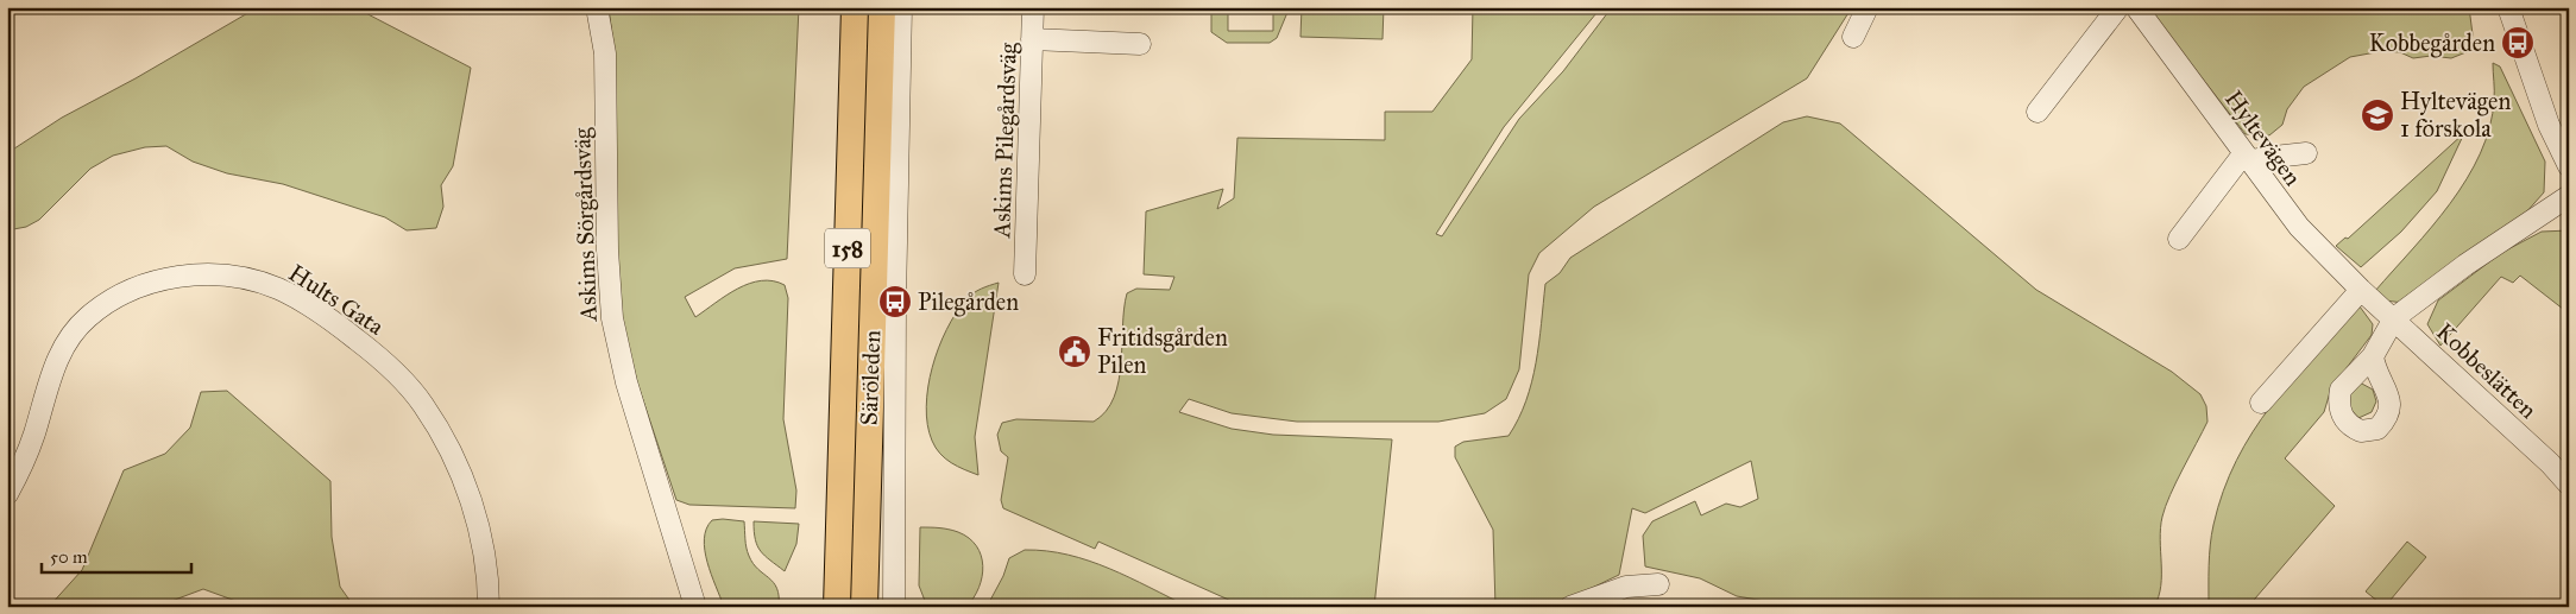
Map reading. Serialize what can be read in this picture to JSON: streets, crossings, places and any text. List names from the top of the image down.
{
  "streets": {
    "main road": ["158", "Säröleden"],
    "street": [
      "Hyltevägen",
      "Askims Pilegårdsväg",
      "Askims Sörgårdsväg",
      "Hults Gata",
      "Kobbeslätten"
    ]
  },
  "crossings": [
    ["Hyltevägen", "Kobbeslätten"]
  ],
  "places": {
    "bus stop": ["Kobbegården", "Pilegården"],
    "school or university": ["Hyltevägen 1 förskola"],
    "public building": ["Fritidsgården Pilen"]
  },
  "scale_bar": "50 m"
}
